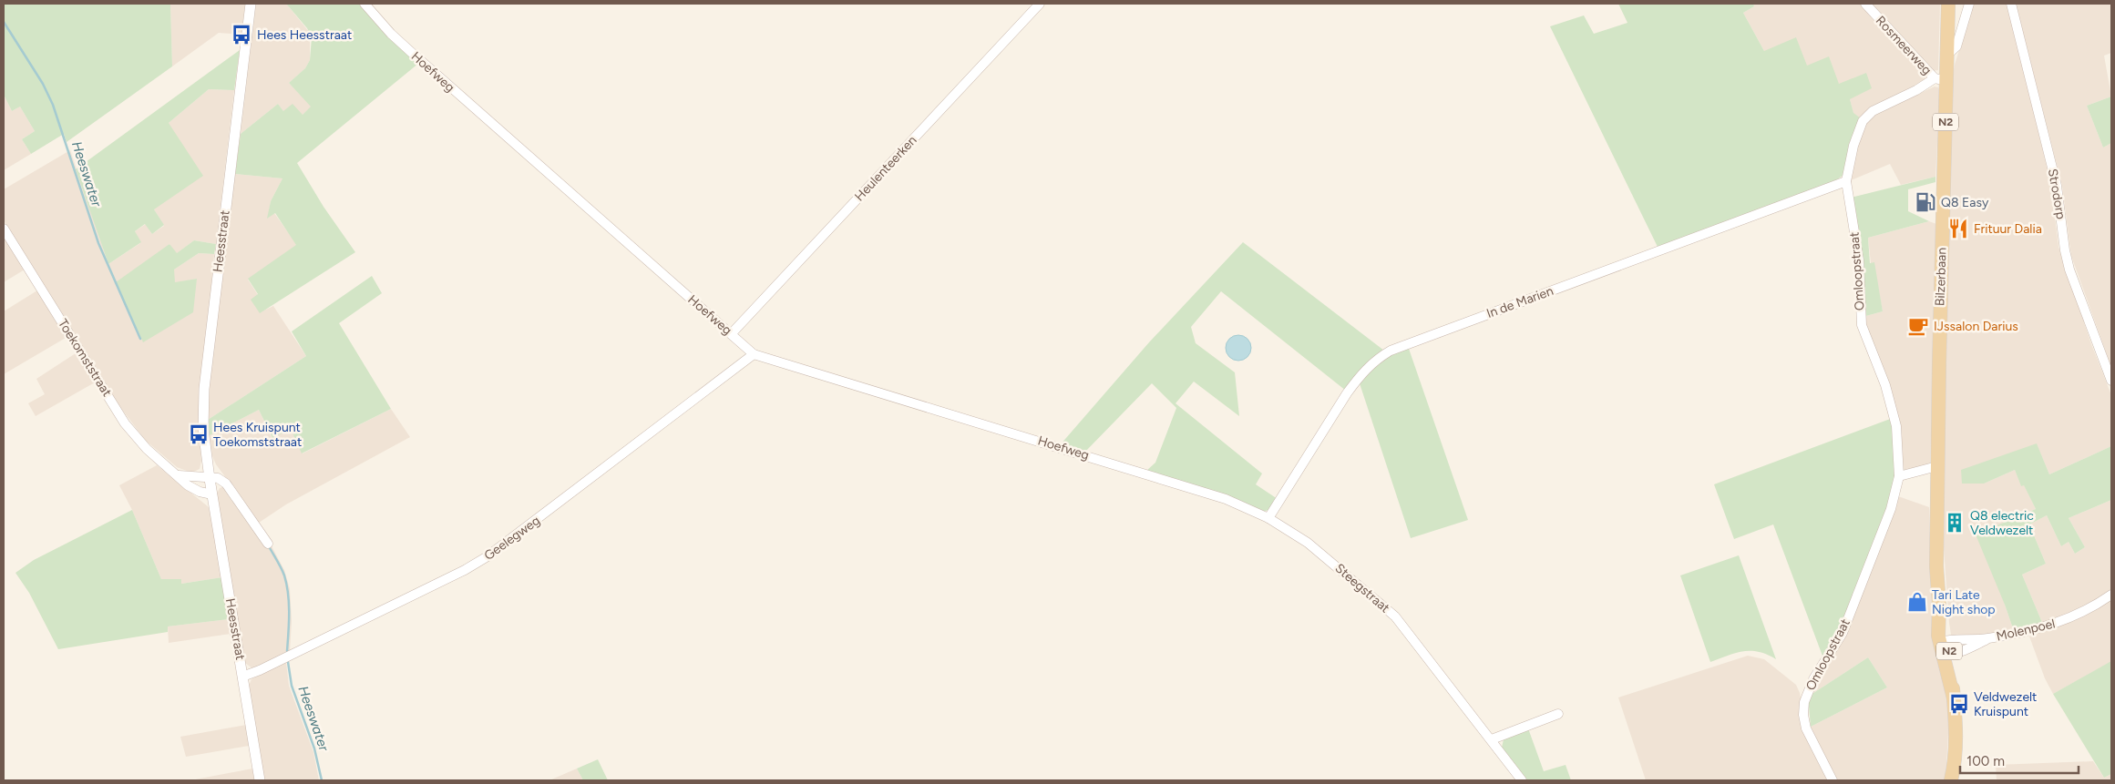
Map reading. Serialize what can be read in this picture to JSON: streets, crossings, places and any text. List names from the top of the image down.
{
  "streets": {
    "main road": ["N2", "Bilzerbaan"],
    "street": [
      "Rosmeerweg",
      "Hoefweg",
      "Heulenteerken",
      "Strodorp",
      "Heesstraat",
      "Omloopstraat",
      "In de Marien",
      "Toekomststraat",
      "Geelegweg",
      "Steegstraat",
      "Molenpoel"
    ]
  },
  "crossings": [
    ["Rosmeerweg", "Omloopstraat"],
    ["Rosmeerweg", "Bilzerbaan"],
    ["Hoefweg", "Heulenteerken"],
    ["Hoefweg", "Geelegweg"],
    ["Hoefweg", "Steegstraat"],
    ["Heesstraat", "Toekomststraat"],
    ["Heesstraat", "Geelegweg"],
    ["Omloopstraat", "Bilzerbaan"],
    ["Omloopstraat", "In de Marien"],
    ["Bilzerbaan", "Molenpoel"],
    ["In de Marien", "Steegstraat"]
  ],
  "water": ["Heeswater"],
  "places": {
    "bus stop": ["Hees Heesstraat", "Hees Kruispunt Toekomststraat", "Veldwezelt Kruispunt"],
    "fuel station": ["Q8 Easy"],
    "restaurant": ["Frituur Dalia"],
    "cafe": ["IJssalon Darius"],
    "building": ["Q8 electric Veldwezelt"],
    "shop": ["Tari Late Night shop"]
  },
  "scale_bar": "100 m"
}
